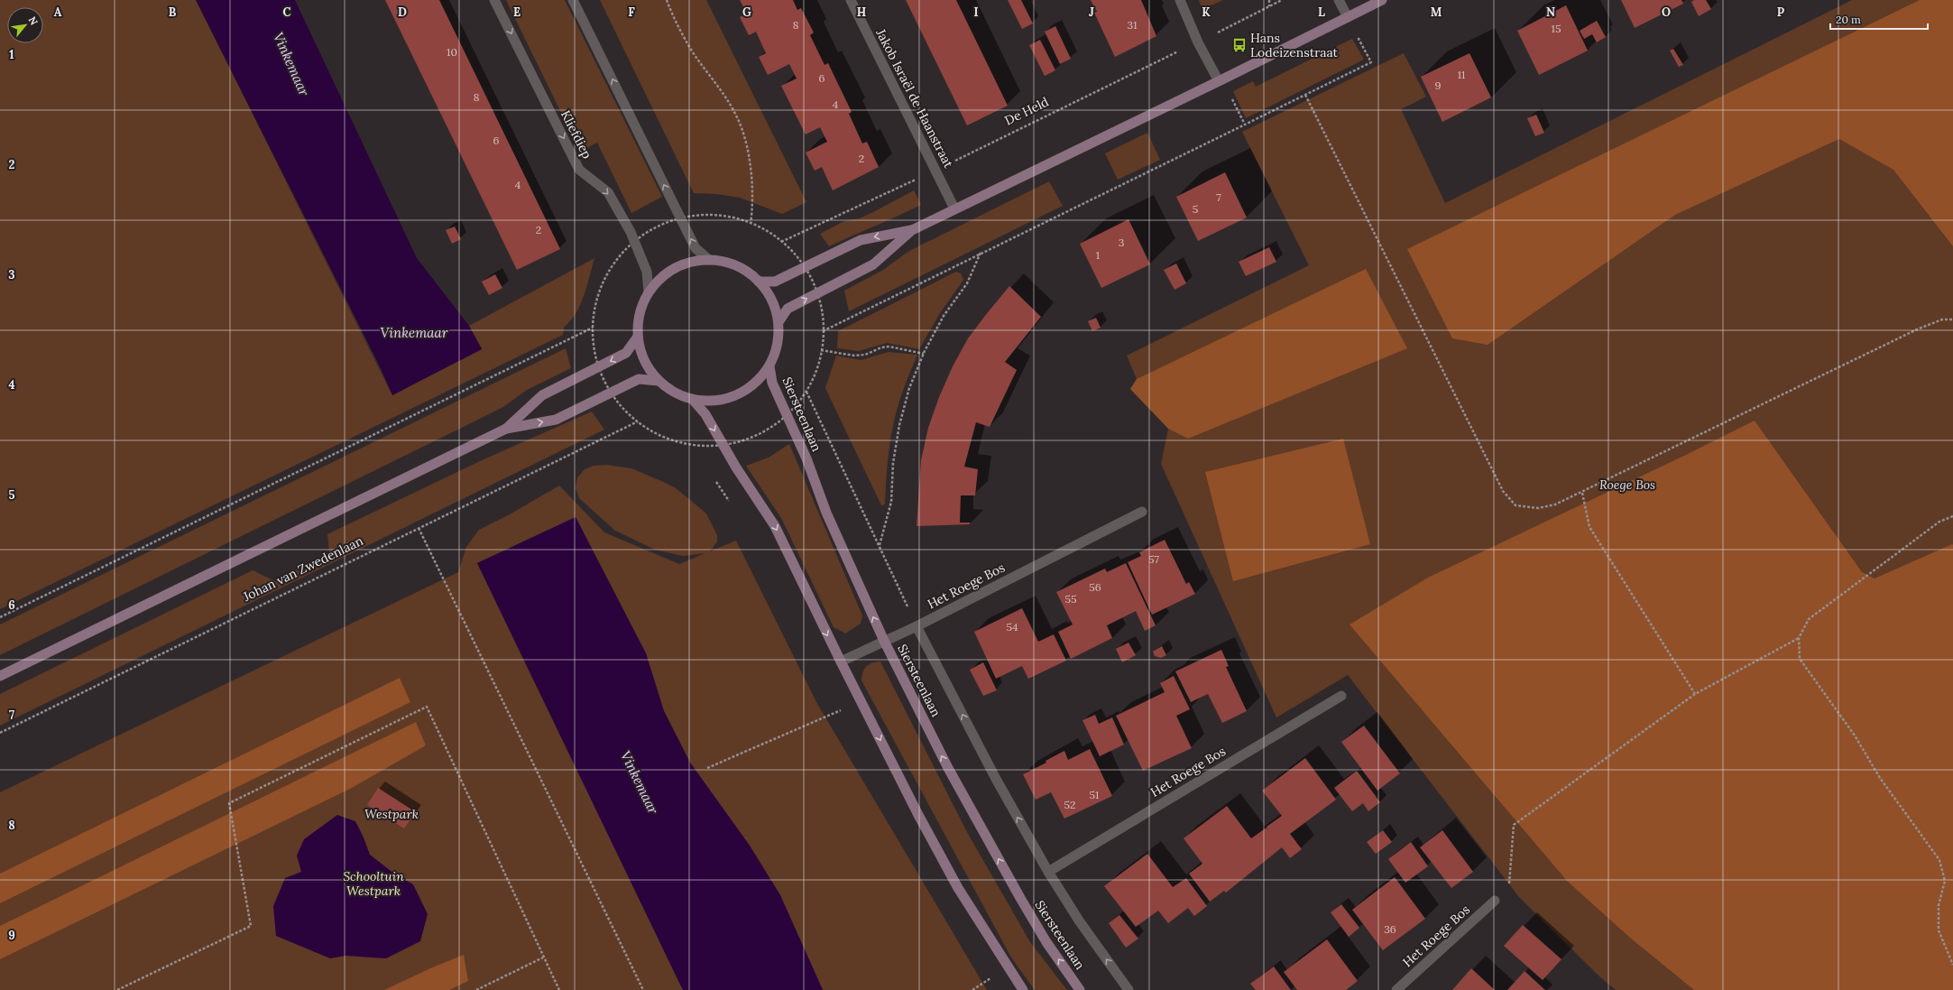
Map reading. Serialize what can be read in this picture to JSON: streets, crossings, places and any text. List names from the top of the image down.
{
  "streets": {
    "main road": ["Siersteenlaan"],
    "street": ["Jakob Israël de Haanstraat", "Kliefdiep", "Het Roege Bos"],
    "path": ["De Held", "Johan van Zwedenlaan"]
  },
  "crossings": [
    ["Jakob Israël de Haanstraat", "De Held"],
    ["Siersteenlaan", "Het Roege Bos"]
  ],
  "water": ["Vinkemaar"],
  "parks": ["Roege Bos", "Westpark", "Schooltuin Westpark"],
  "places": {
    "bus stop": ["Hans Lodeizenstraat"]
  },
  "house_numbers": [
    "8",
    "31",
    "15",
    "10",
    "11",
    "6",
    "9",
    "8",
    "4",
    "6",
    "2",
    "4",
    "7",
    "5",
    "2",
    "3",
    "1",
    "57",
    "56",
    "55",
    "54",
    "51",
    "52",
    "36"
  ],
  "scale_bar": "20 m",
  "north": "top right",
  "grid": {
    "columns": [
      "A",
      "B",
      "C",
      "D",
      "E",
      "F",
      "G",
      "H",
      "I",
      "J",
      "K",
      "L",
      "M",
      "N",
      "O",
      "P"
    ],
    "rows": [
      "1",
      "2",
      "3",
      "4",
      "5",
      "6",
      "7",
      "8",
      "9"
    ]
  }
}
